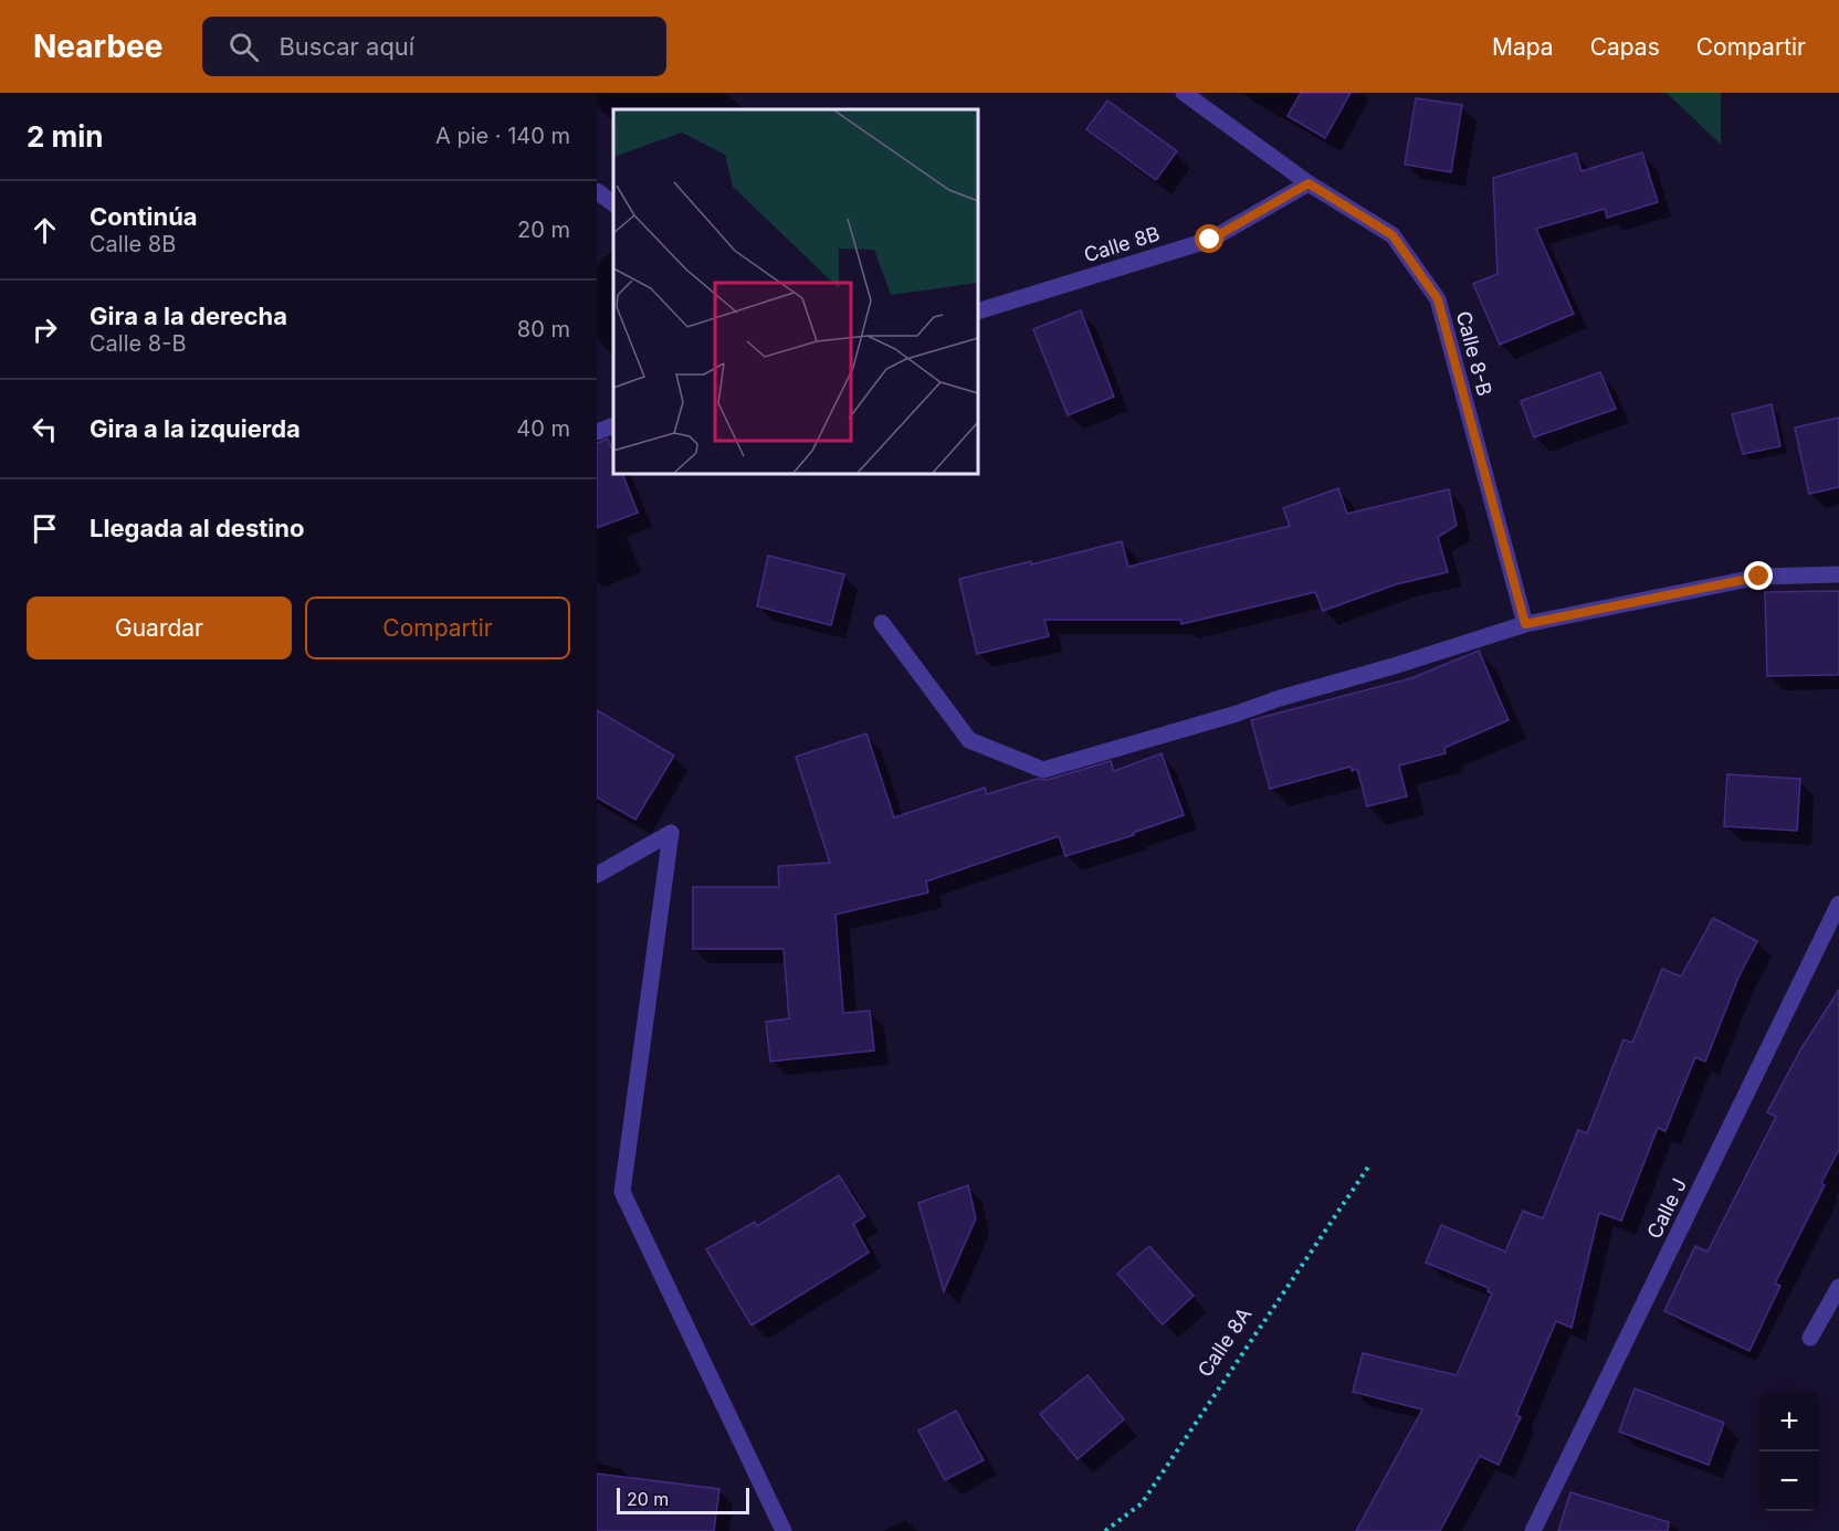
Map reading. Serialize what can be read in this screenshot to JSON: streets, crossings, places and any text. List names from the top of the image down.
{
  "streets": {
    "street": ["Calle 8B", "Calle 8-B", "Calle J"],
    "path": ["Calle 8A"]
  },
  "crossings": [
    ["Calle 8B", "Calle 8-B"]
  ],
  "scale_bar": "20 m",
  "page": {
    "header": "Nearbee",
    "search": "Buscar aquí",
    "nav": ["Mapa", "Capas", "Compartir"],
    "heading": ["2 min", "A pie · 140 m"],
    "list": [
      ["Continúa", "Calle 8B", "20 m"],
      ["Gira a la derecha", "Calle 8-B", "80 m"],
      ["Gira a la izquierda", "40 m"],
      "Llegada al destino"
    ],
    "buttons": ["Guardar", "Compartir"],
    "map_buttons": ["+", "−"],
    "scale": "20 m"
  }
}
